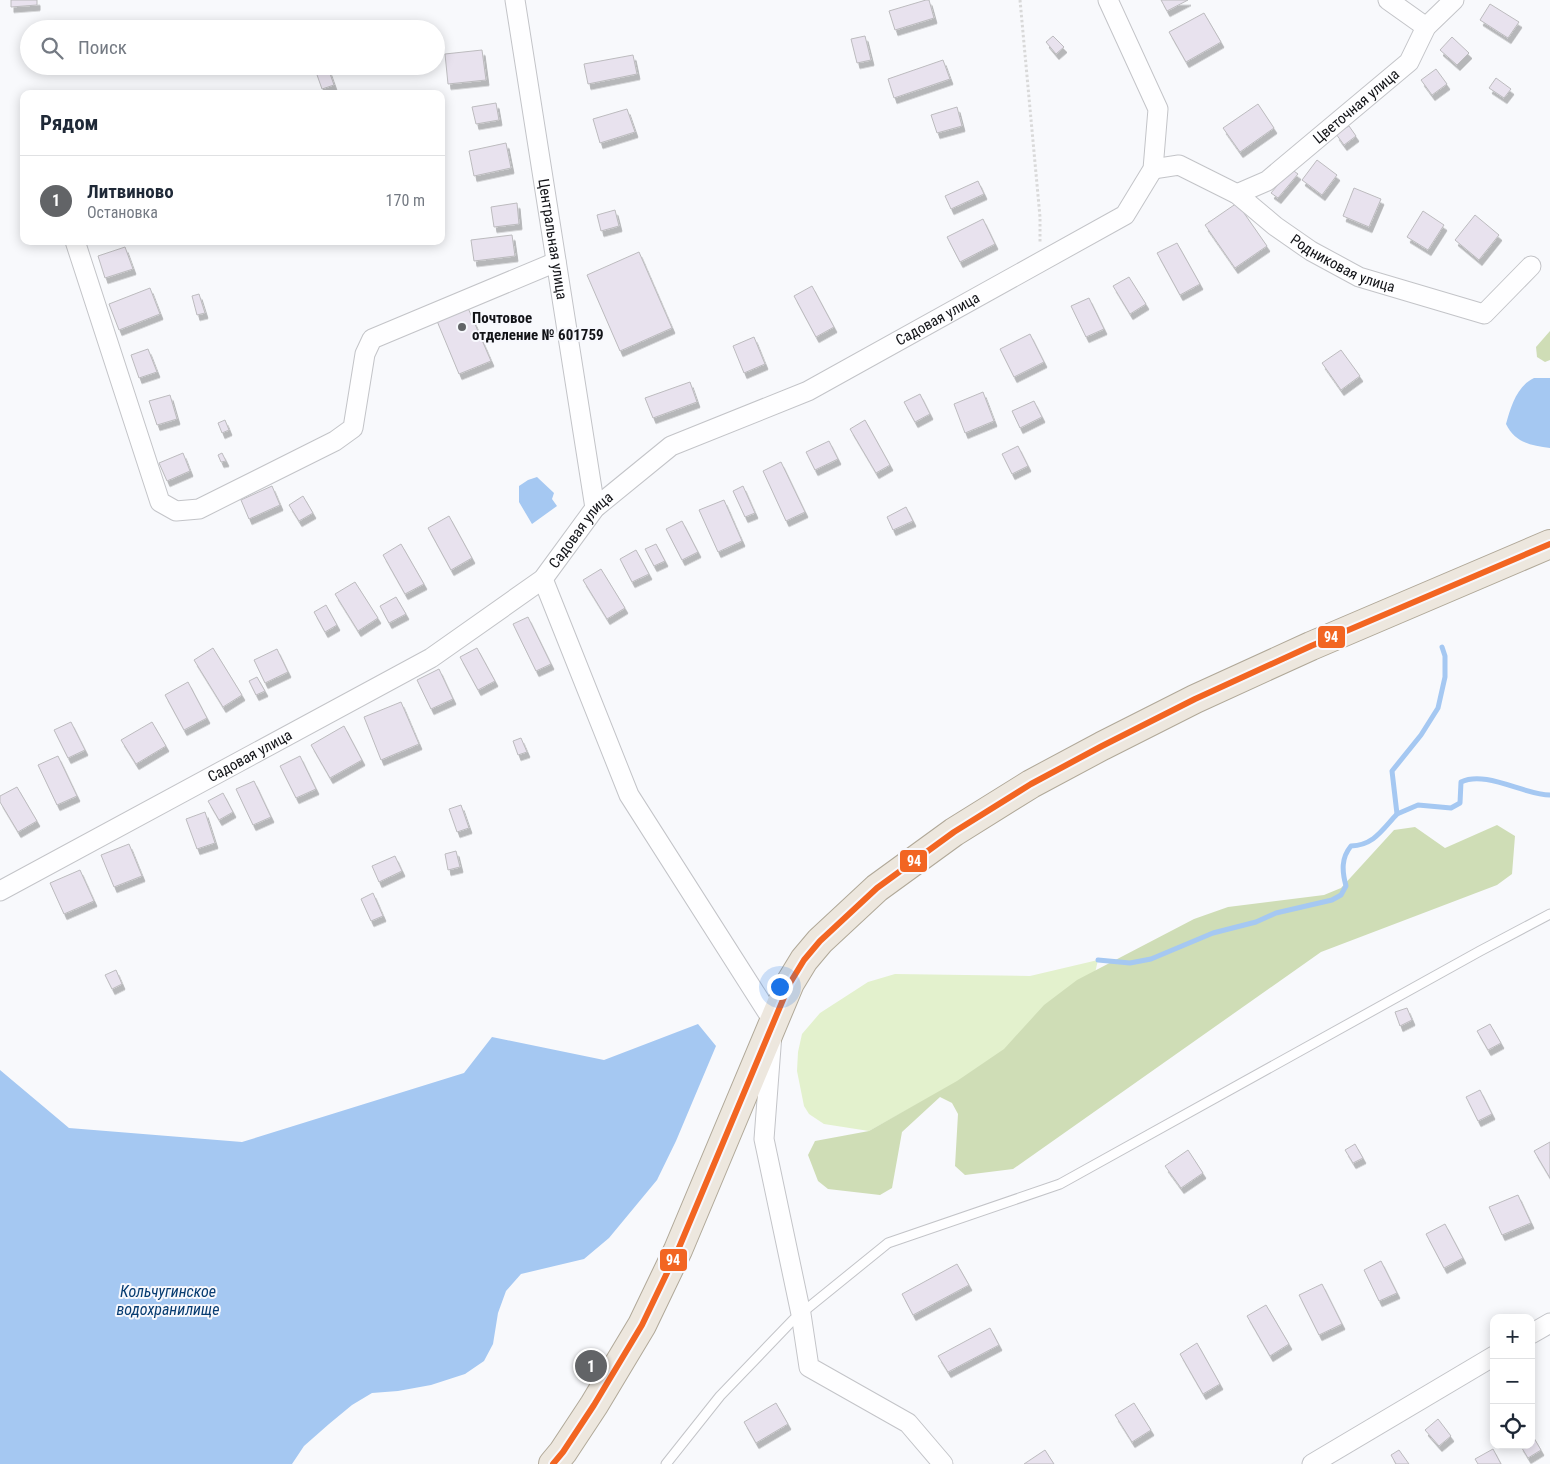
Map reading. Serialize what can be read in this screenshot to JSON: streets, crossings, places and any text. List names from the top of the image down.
{
  "streets": {
    "street": [
      "Цветочная улица",
      "Центральная улица",
      "Родниковая улица",
      "Садовая улица"
    ]
  },
  "crossings": [
    ["Цветочная улица", "Родниковая улица"],
    ["Центральная улица", "Садовая улица"],
    ["Родниковая улица", "Садовая улица"]
  ],
  "water": ["Кольчугинское водохранилище"],
  "places": ["Почтовое отделение № 601759"],
  "lines": ["transit line 94"],
  "page": {
    "search": "Поиск",
    "heading": "Рядом",
    "list": [
      {
        "mark": "1",
        "name": "Литвиново",
        "note": "Остановка",
        "value": "170 m"
      }
    ],
    "map_buttons": ["+", "−"],
    "pins": "1"
  }
}
